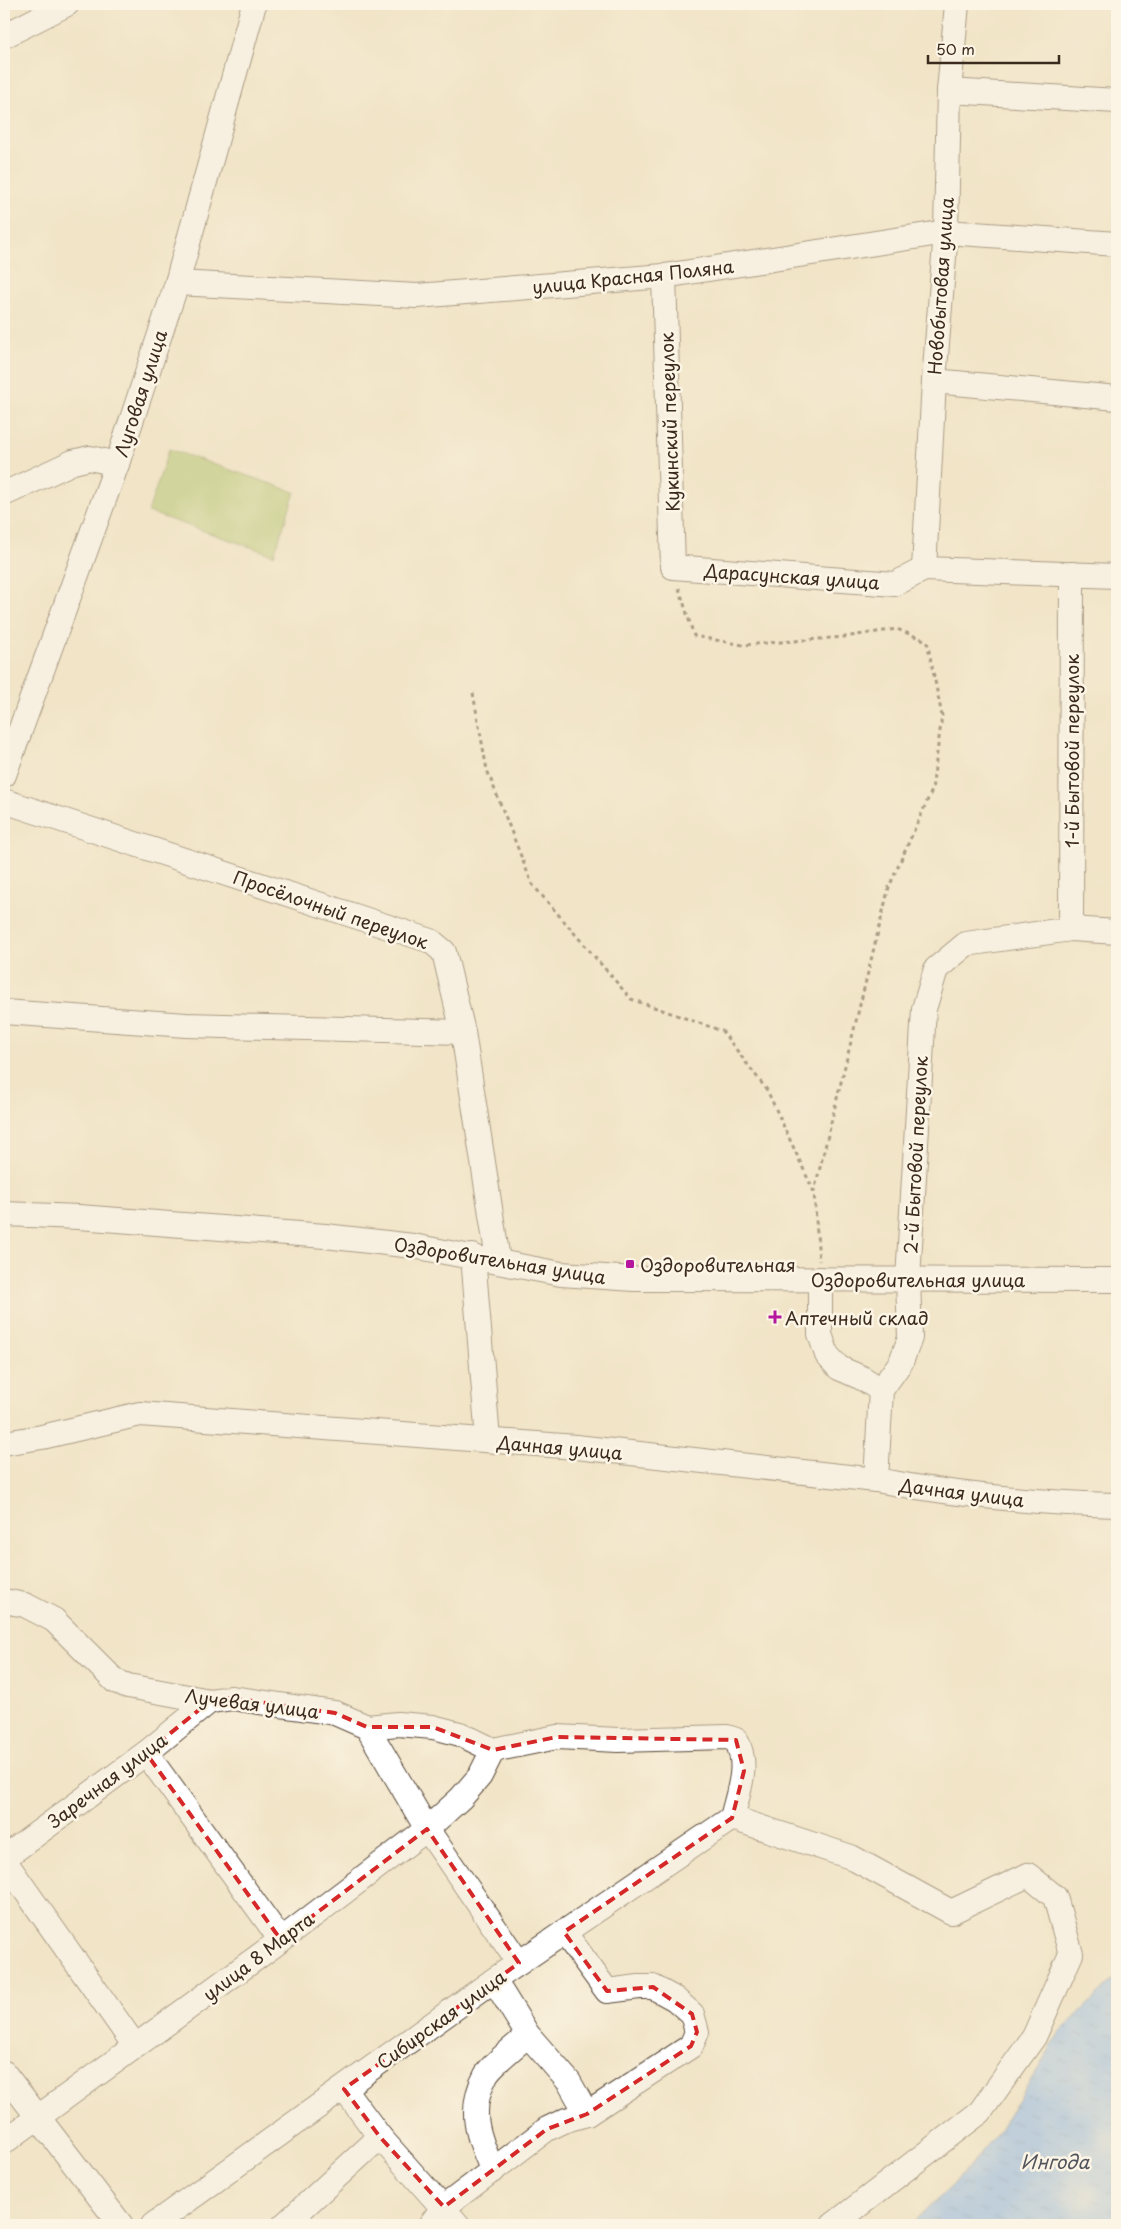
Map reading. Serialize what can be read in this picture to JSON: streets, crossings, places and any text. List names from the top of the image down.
{
  "streets": {
    "street": [
      "улица Красная Поляна",
      "Новобытовая улица",
      "Луговая улица",
      "Кукинский переулок",
      "Дарасунская улица",
      "1-й Бытовой переулок",
      "Просёлочный переулок",
      "2-й Бытовой переулок",
      "Оздоровительная улица",
      "Дачная улица",
      "Лучевая улица",
      "Заречная улица",
      "улица 8 Марта",
      "Сибирская улица"
    ]
  },
  "crossings": [
    ["улица Красная Поляна", "Новобытовая улица"],
    ["улица Красная Поляна", "Луговая улица"],
    ["улица Красная Поляна", "Кукинский переулок"],
    ["Новобытовая улица", "Дарасунская улица"],
    ["Кукинский переулок", "Дарасунская улица"],
    ["1-й Бытовой переулок", "2-й Бытовой переулок"],
    ["Просёлочный переулок", "Оздоровительная улица"],
    ["2-й Бытовой переулок", "Оздоровительная улица"],
    ["Лучевая улица", "Заречная улица"]
  ],
  "water": ["Ингода"],
  "places": {
    "transit": ["Оздоровительная"],
    "health": ["Аптечный склад"]
  },
  "scale_bar": "50 m"
}
